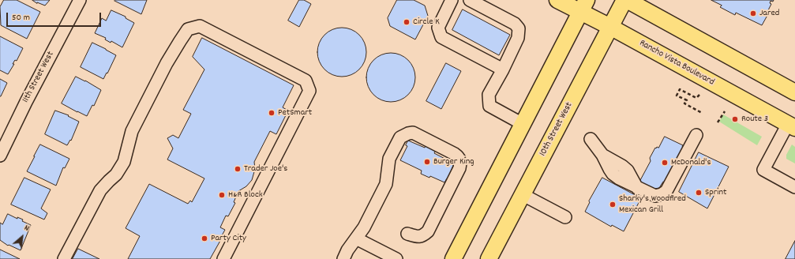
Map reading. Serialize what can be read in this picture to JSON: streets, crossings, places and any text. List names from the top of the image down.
{
  "streets": {
    "main road": ["Rancho Vista Boulevard", "10th Street West"],
    "street": ["11th Street West"]
  },
  "crossings": [
    ["Rancho Vista Boulevard", "10th Street West"]
  ],
  "places": [
    "Jared",
    "Circle K",
    "PetSmart",
    "Route 3",
    "Burger King",
    "McDonald's",
    "Trader Joe's",
    "Sprint",
    "H&R Block",
    "Sharky's Woodfired Mexican Grill",
    "Party City"
  ],
  "scale_bar": "50 m",
  "north": "top right"
}
